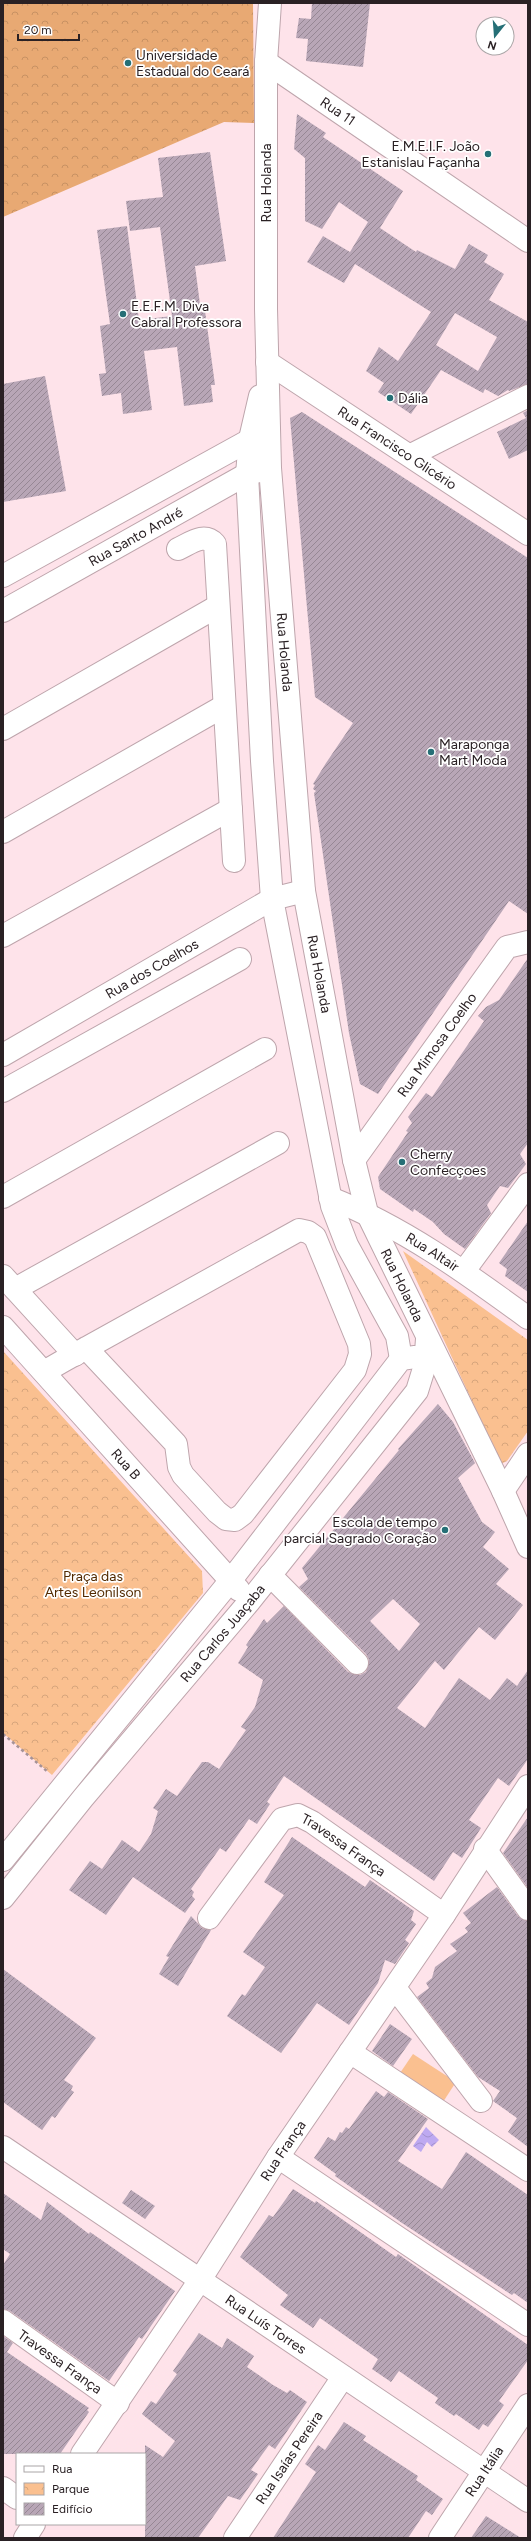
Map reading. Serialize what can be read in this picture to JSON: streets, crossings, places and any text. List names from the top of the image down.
{
  "streets": {
    "street": [
      "Rua 11",
      "Rua Holanda",
      "Rua Francisco Glicério",
      "Rua Santo André",
      "Rua dos Coelhos",
      "Rua Mimosa Coelho",
      "Rua Altair",
      "Rua B",
      "Rua Carlos Juaçaba",
      "Travessa França",
      "Rua França",
      "Rua Luís Torres",
      "Rua Isaías Pereira",
      "Rua Itália"
    ]
  },
  "crossings": [
    ["Rua 11", "Rua Holanda"],
    ["Rua Holanda", "Rua Francisco Glicério"],
    ["Rua Holanda", "Rua Santo André"],
    ["Rua Holanda", "Rua dos Coelhos"],
    ["Rua Holanda", "Rua Mimosa Coelho"],
    ["Rua Holanda", "Rua Altair"],
    ["Rua Holanda", "Rua Carlos Juaçaba"],
    ["Rua B", "Rua Carlos Juaçaba"],
    ["Travessa França", "Rua França"],
    ["Rua França", "Rua Luís Torres"],
    ["Rua Luís Torres", "Rua Isaías Pereira"],
    ["Rua Luís Torres", "Rua Itália"]
  ],
  "parks": ["Praça das Artes Leonilson"],
  "places": [
    "Universidade Estadual do Ceará",
    "E.M.E.I.F. João Estanislau Façanha",
    "E.E.F.M. Diva Cabral Professora",
    "Dália",
    "Maraponga Mart Moda",
    "Cherry Confecçoes",
    "Escola de tempo parcial Sagrado Coração"
  ],
  "legend": ["Rua", "Parque", "Edifício"],
  "scale_bar": "20 m",
  "north": "bottom"
}
